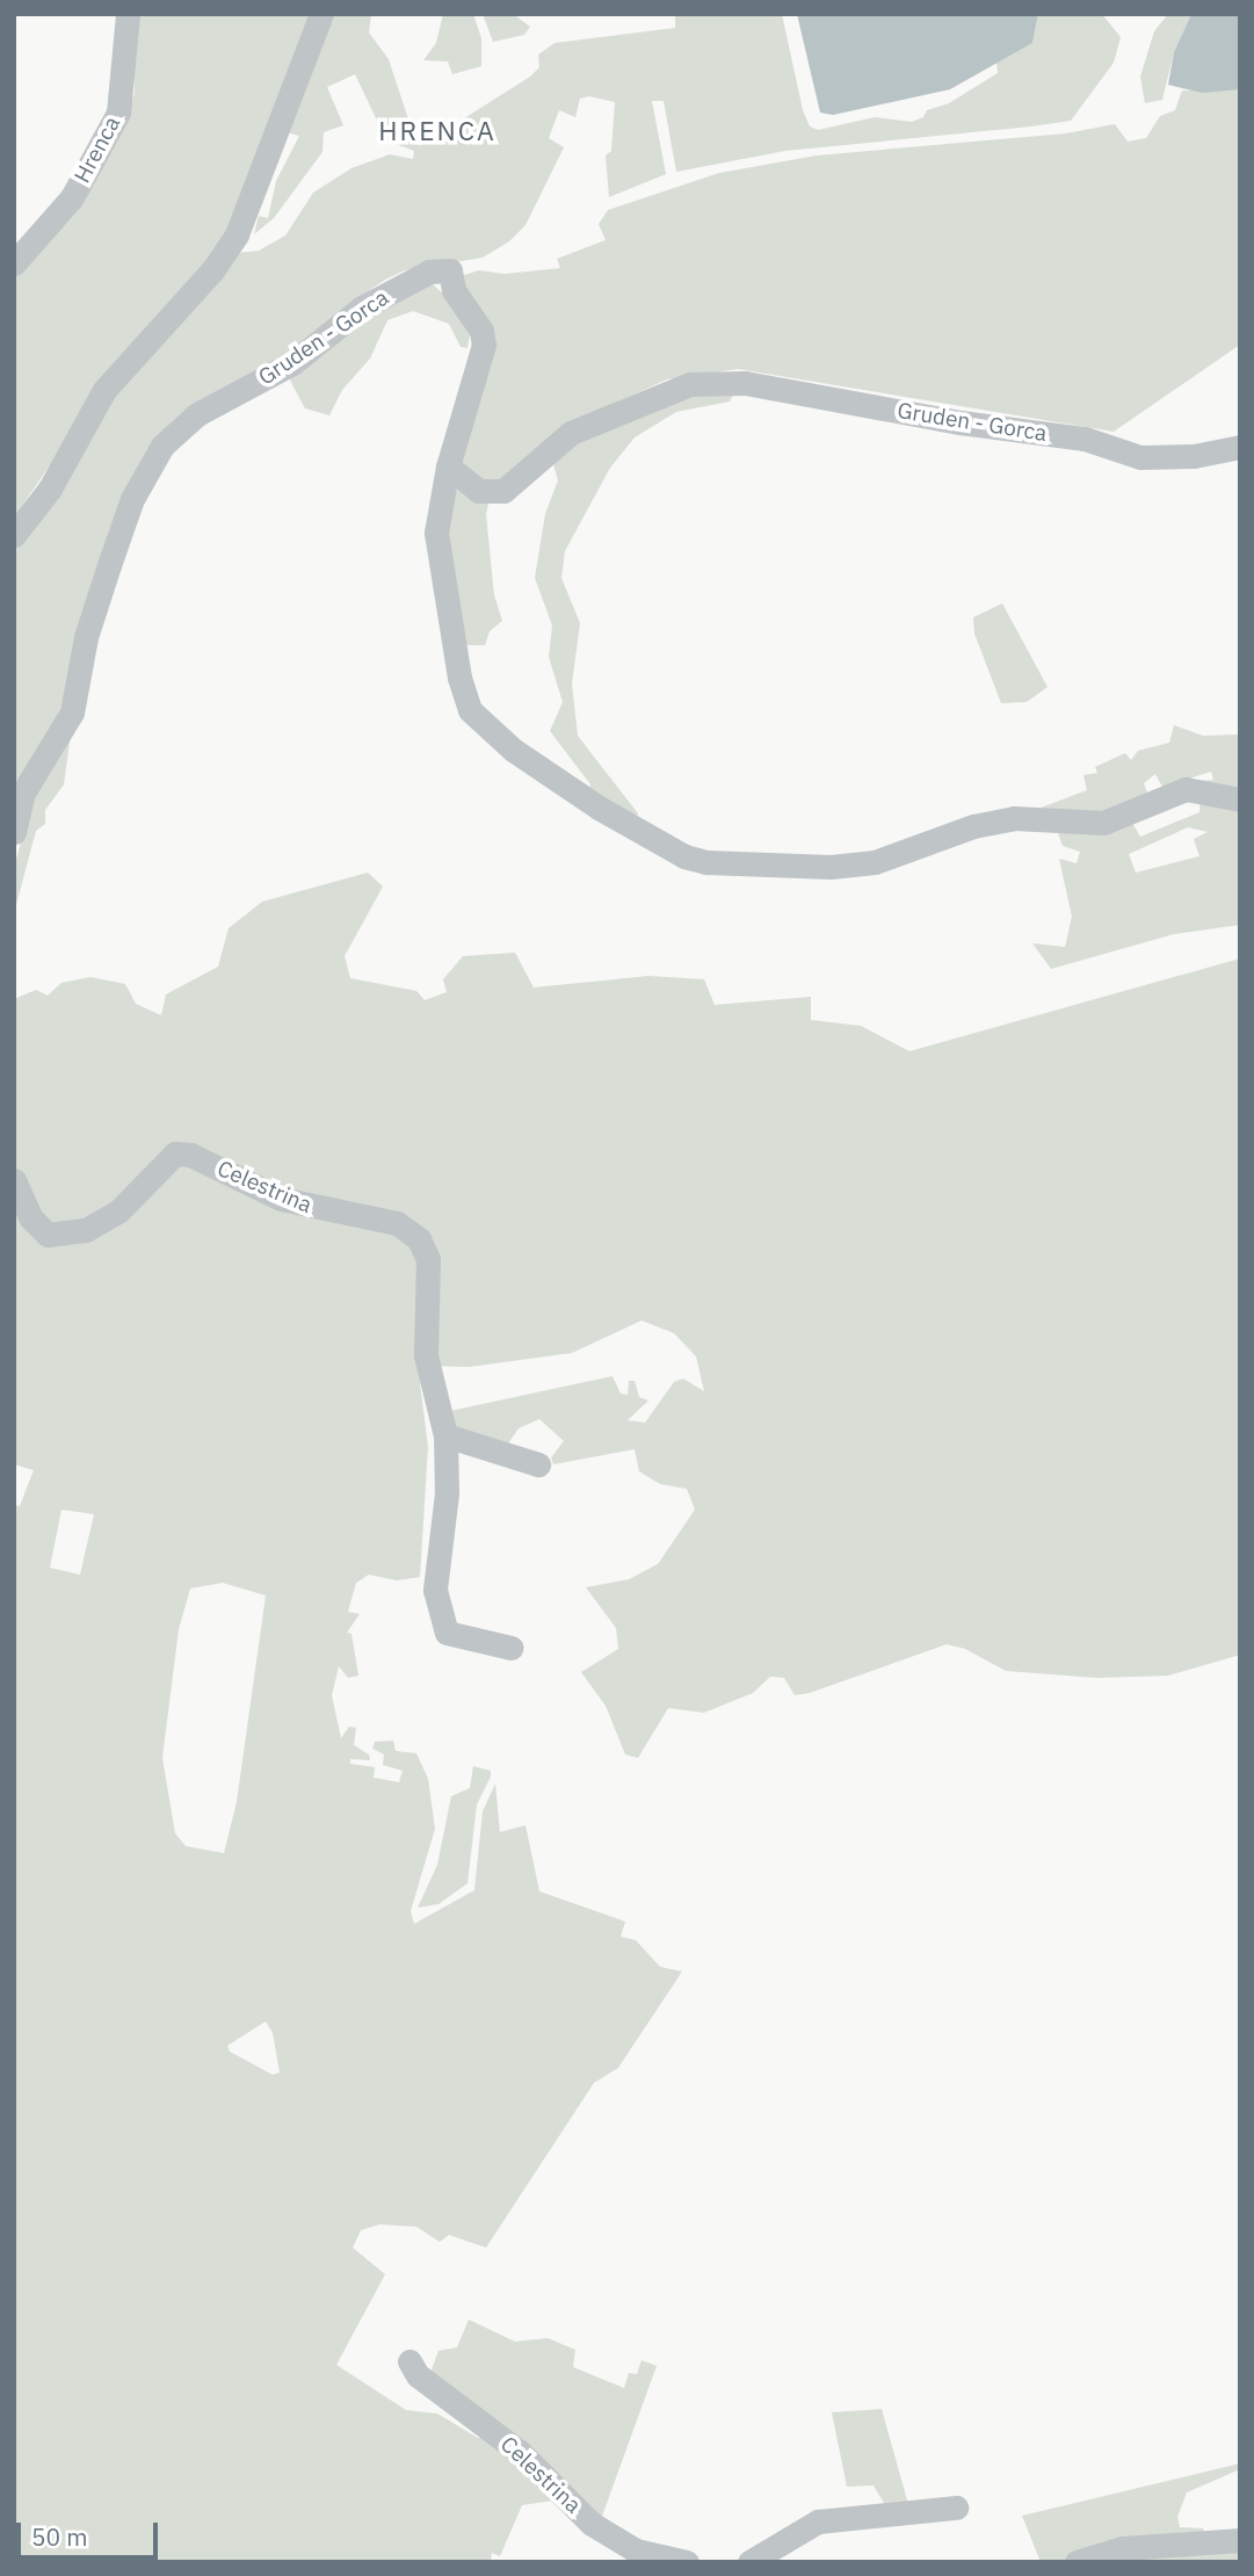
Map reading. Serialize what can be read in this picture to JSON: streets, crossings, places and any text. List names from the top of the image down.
{
  "streets": {
    "street": ["Hrenca", "Gruden - Gorca", "Celestrina"]
  },
  "districts": ["HRENCA"],
  "scale_bar": "50 m"
}
